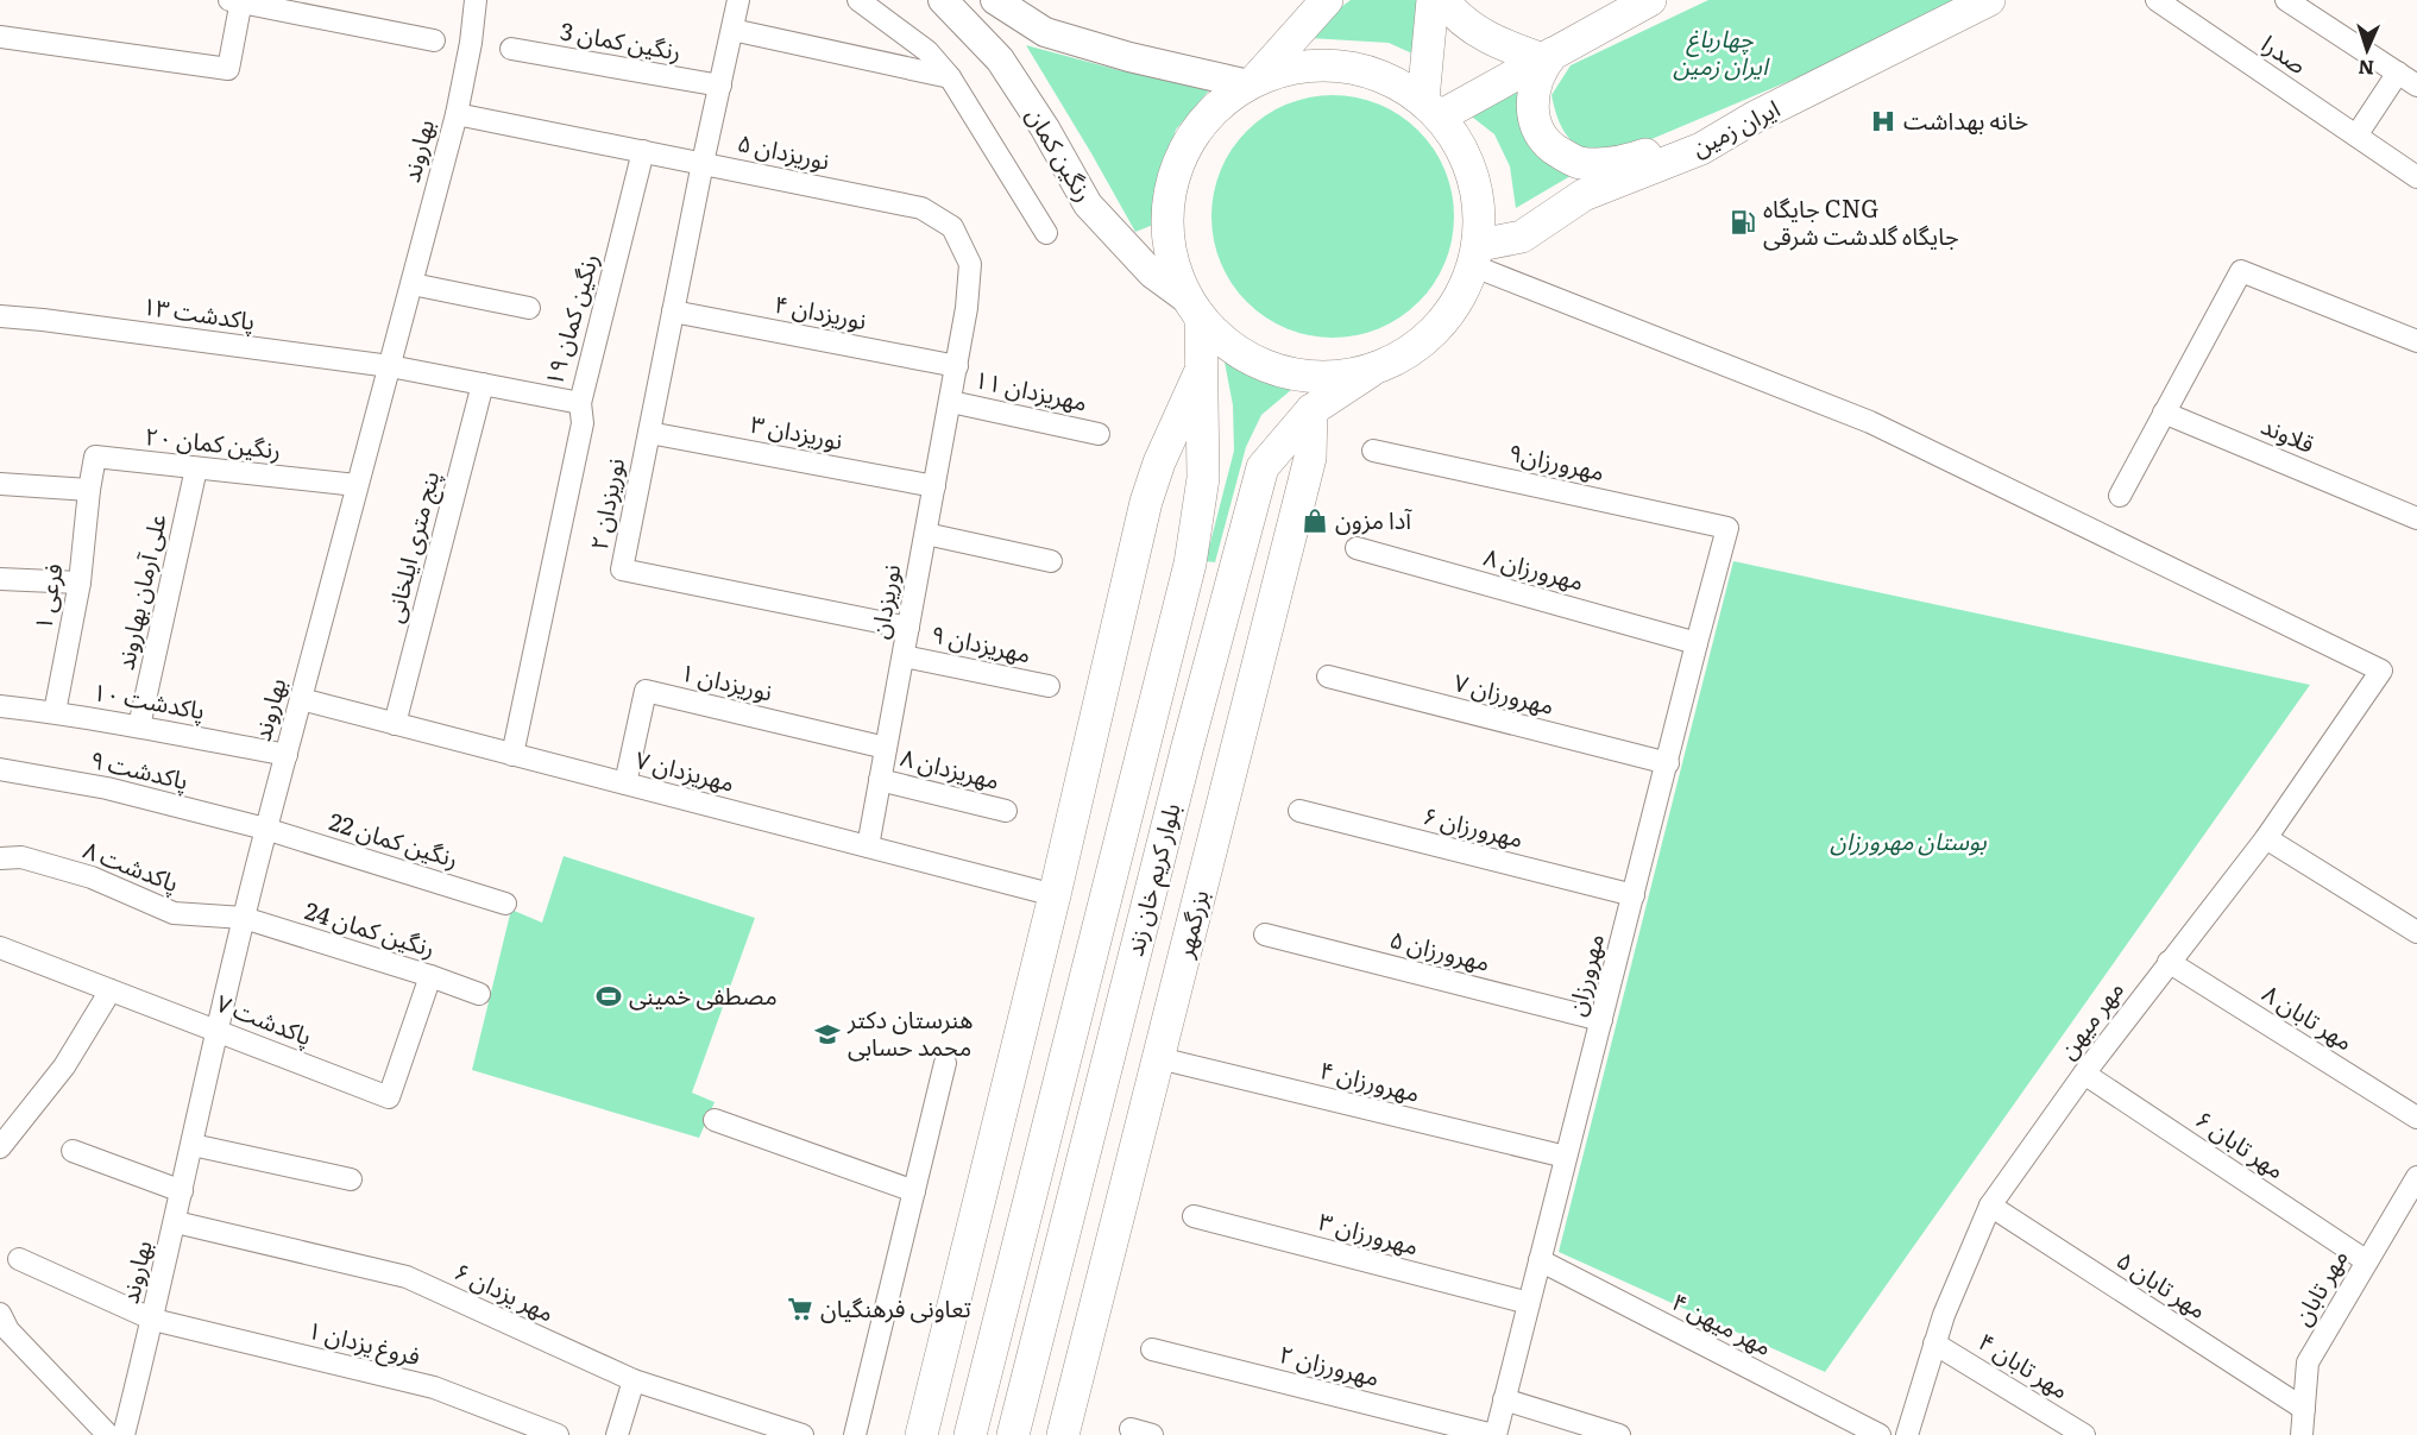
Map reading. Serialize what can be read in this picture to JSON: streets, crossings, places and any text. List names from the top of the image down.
{
  "streets": {
    "main road": ["ایران زمین", "بلوار کریم خان زند", "بزرگمهر"],
    "street": [
      "رنگین کمان 3",
      "صدرا",
      "بهاروند",
      "نوریزدان ۵",
      "رنگین کمان",
      "نوریزدان ۴",
      "پاکدشت ۱۳",
      "رنگین کمان ۱۹",
      "مهریزدان ۱۱",
      "نوریزدان ۳",
      "قلاوند",
      "رنگین کمان ۲۰",
      "مهرورزان۹",
      "نوریزدان ۲",
      "پنج متری ایلخانی",
      "مهرورزان ۸",
      "علی آرمان بهاروند",
      "فرعی ۱",
      "نوریزدان",
      "مهریزدان ۹",
      "نوریزدان ۱",
      "مهرورزان ۷",
      "پاکدشت ۱۰",
      "مهریزدان ۸",
      "پاکدشت ۹",
      "مهریزدان ۷",
      "مهرورزان ۶",
      "رنگین کمان 22",
      "پاکدشت ۸",
      "رنگین کمان 24",
      "مهرورزان ۵",
      "مهرورزان",
      "مهر تابان ۸",
      "پاکدشت ۷",
      "مهر میهن",
      "مهرورزان ۴",
      "مهر تابان ۶",
      "مهرورزان ۳",
      "مهر تابان ۵",
      "مهر تابان",
      "مهر یزدان ۶",
      "مهر میهن ۴",
      "فروغ یزدان ۱",
      "مهرورزان ۲",
      "مهر تابان ۴"
    ]
  },
  "crossings": [
    ["رنگین کمان 3", "نوریزدان ۲"],
    ["ایران زمین", "مهر میهن"],
    ["بهاروند", "نوریزدان ۵"],
    ["بهاروند", "پاکدشت ۱۳"],
    ["بهاروند", "رنگین کمان ۱۹"],
    ["بهاروند", "رنگین کمان ۲۰"],
    ["بهاروند", "پاکدشت ۱۰"],
    ["بهاروند", "پاکدشت ۹"],
    ["بهاروند", "مهریزدان ۷"],
    ["بهاروند", "رنگین کمان 22"],
    ["بهاروند", "پاکدشت ۸"],
    ["بهاروند", "رنگین کمان 24"],
    ["بهاروند", "پاکدشت ۷"],
    ["بهاروند", "مهر یزدان ۶"],
    ["بهاروند", "فروغ یزدان ۱"],
    ["نوریزدان ۵", "نوریزدان ۴"],
    ["نوریزدان ۵", "رنگین کمان ۱۹"],
    ["نوریزدان ۵", "نوریزدان ۲"],
    ["نوریزدان ۵", "نوریزدان"],
    ["رنگین کمان", "بلوار کریم خان زند"],
    ["نوریزدان ۴", "نوریزدان ۲"],
    ["نوریزدان ۴", "نوریزدان"],
    ["پاکدشت ۱۳", "رنگین کمان ۱۹"],
    ["رنگین کمان ۱۹", "پنج متری ایلخانی"],
    ["مهریزدان ۱۱", "نوریزدان"],
    ["نوریزدان ۳", "نوریزدان ۲"],
    ["نوریزدان ۳", "نوریزدان"],
    ["رنگین کمان ۲۰", "علی آرمان بهاروند"],
    ["رنگین کمان ۲۰", "فرعی ۱"],
    ["مهرورزان۹", "مهرورزان"],
    ["نوریزدان ۲", "نوریزدان"],
    ["پنج متری ایلخانی", "مهریزدان ۷"],
    ["مهرورزان ۸", "مهرورزان"],
    ["علی آرمان بهاروند", "پاکدشت ۱۰"],
    ["فرعی ۱", "پاکدشت ۱۰"],
    ["نوریزدان", "مهریزدان ۹"],
    ["نوریزدان", "نوریزدان ۱"],
    ["نوریزدان", "مهریزدان ۸"],
    ["نوریزدان", "مهریزدان ۷"],
    ["نوریزدان ۱", "مهریزدان ۷"],
    ["مهرورزان ۷", "مهرورزان"],
    ["پاکدشت ۹", "رنگین کمان 22"],
    ["مهرورزان ۶", "مهرورزان"],
    ["پاکدشت ۸", "رنگین کمان 24"],
    ["بلوار کریم خان زند", "بزرگمهر"],
    ["بزرگمهر", "مهرورزان ۴"],
    ["رنگین کمان 24", "پاکدشت ۷"],
    ["مهرورزان ۵", "مهرورزان"],
    ["مهرورزان", "مهرورزان ۴"],
    ["مهرورزان", "مهرورزان ۳"],
    ["مهرورزان", "مهر میهن ۴"],
    ["مهرورزان", "مهرورزان ۲"],
    ["مهر تابان ۸", "مهر میهن"],
    ["مهر میهن", "مهر تابان ۶"],
    ["مهر میهن", "مهر تابان ۵"],
    ["مهر میهن", "مهر تابان ۴"],
    ["مهر تابان ۶", "مهر تابان"],
    ["مهر تابان ۵", "مهر تابان"]
  ],
  "parks": ["چهارباغ ایران زمین", "بوستان مهرورزان"],
  "places": {
    "hospital": ["خانه بهداشت"],
    "fuel station": ["جایگاه CNG جایگاه گلدشت شرقی"],
    "shop": ["آدا مزون"],
    "sports": ["مصطفی خمینی"],
    "school or university": ["هنرستان دکتر محمد حسابی"],
    "supermarket": ["تعاونی فرهنگیان"]
  },
  "north": "bottom"
}
